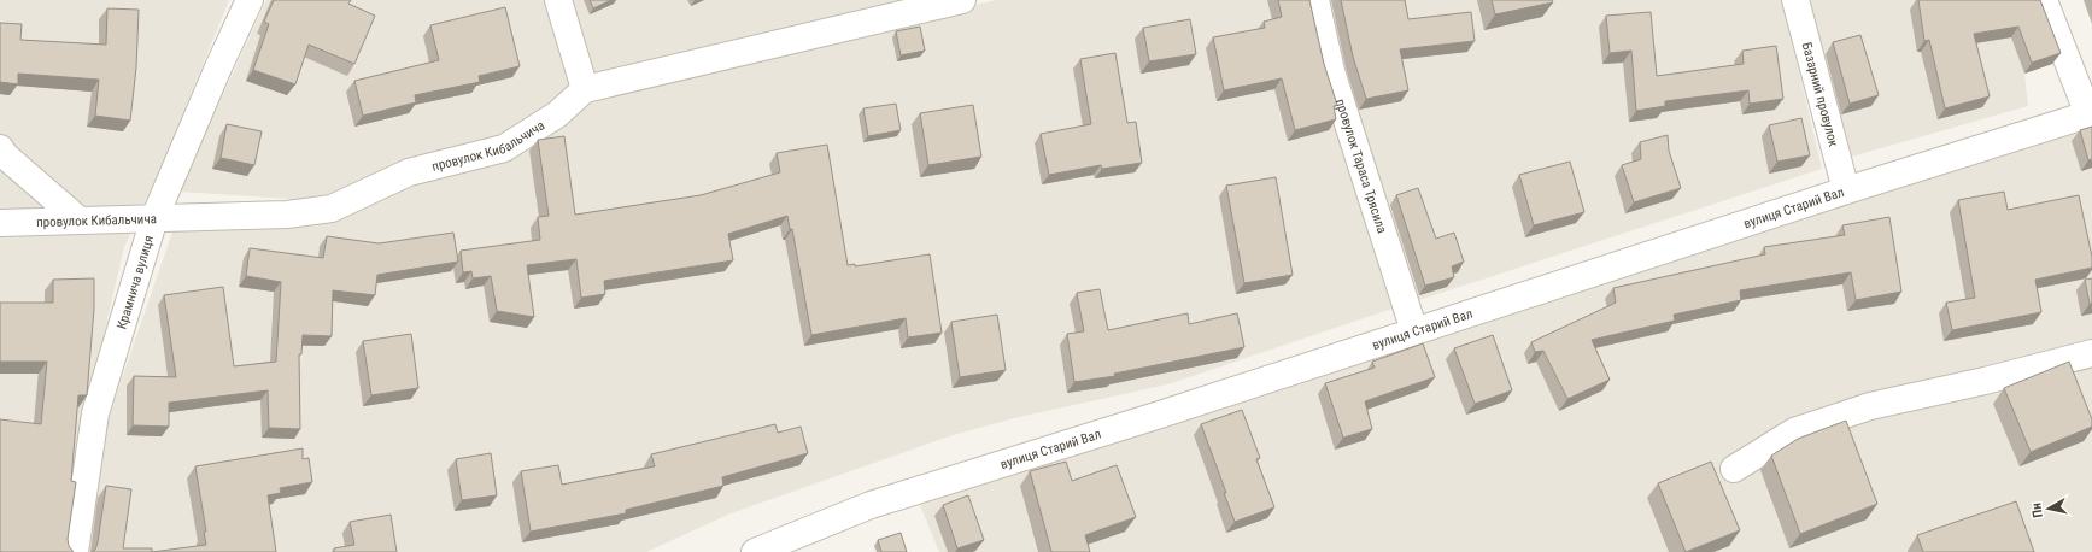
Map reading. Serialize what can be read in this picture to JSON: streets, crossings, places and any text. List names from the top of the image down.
{
  "streets": {
    "street": [
      "Базарний провулок",
      "провулок Кибальчича",
      "провулок Тараса Трясила",
      "вулиця Старий Вал",
      "Крамнича вулиця"
    ]
  },
  "crossings": [
    ["Базарний провулок", "вулиця Старий Вал"],
    ["провулок Кибальчича", "Крамнича вулиця"],
    ["провулок Тараса Трясила", "вулиця Старий Вал"]
  ],
  "north": "left"
}
